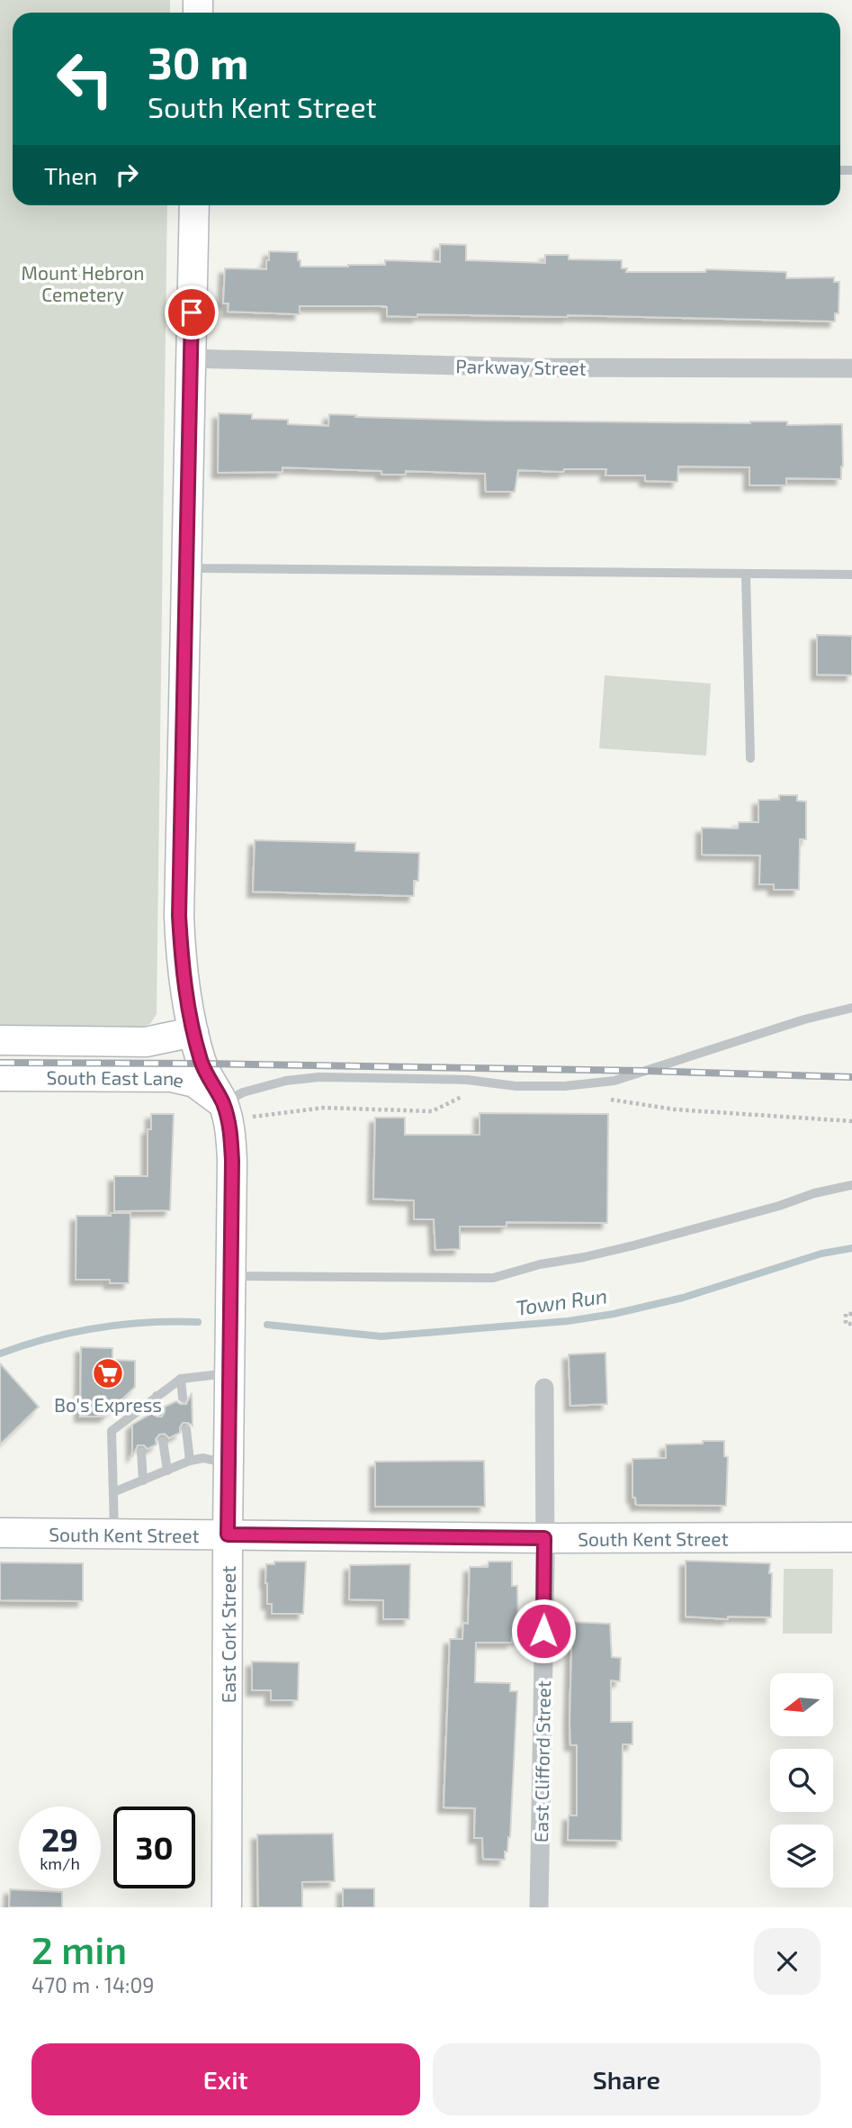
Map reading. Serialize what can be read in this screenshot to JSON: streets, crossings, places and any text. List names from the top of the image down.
{
  "streets": {
    "main road": ["South East Lane", "South Kent Street", "East Cork Street"],
    "street": ["Parkway Street", "East Clifford Street"]
  },
  "crossings": [
    ["Parkway Street", "East Cork Street"],
    ["South East Lane", "East Cork Street"],
    ["South Kent Street", "East Cork Street"],
    ["South Kent Street", "East Clifford Street"]
  ],
  "water": ["Town Run"],
  "parks": ["Mount Hebron Cemetery"],
  "places": {
    "supermarket": ["Bo's Express"]
  },
  "north": "left",
  "page": {
    "turn": ["30 m", "South Kent Street"],
    "then": "Then",
    "speed": "29 km/h",
    "limit": "30",
    "heading": ["2 min", "470 m · 14:09"],
    "buttons": ["Exit", "Share"]
  }
}
